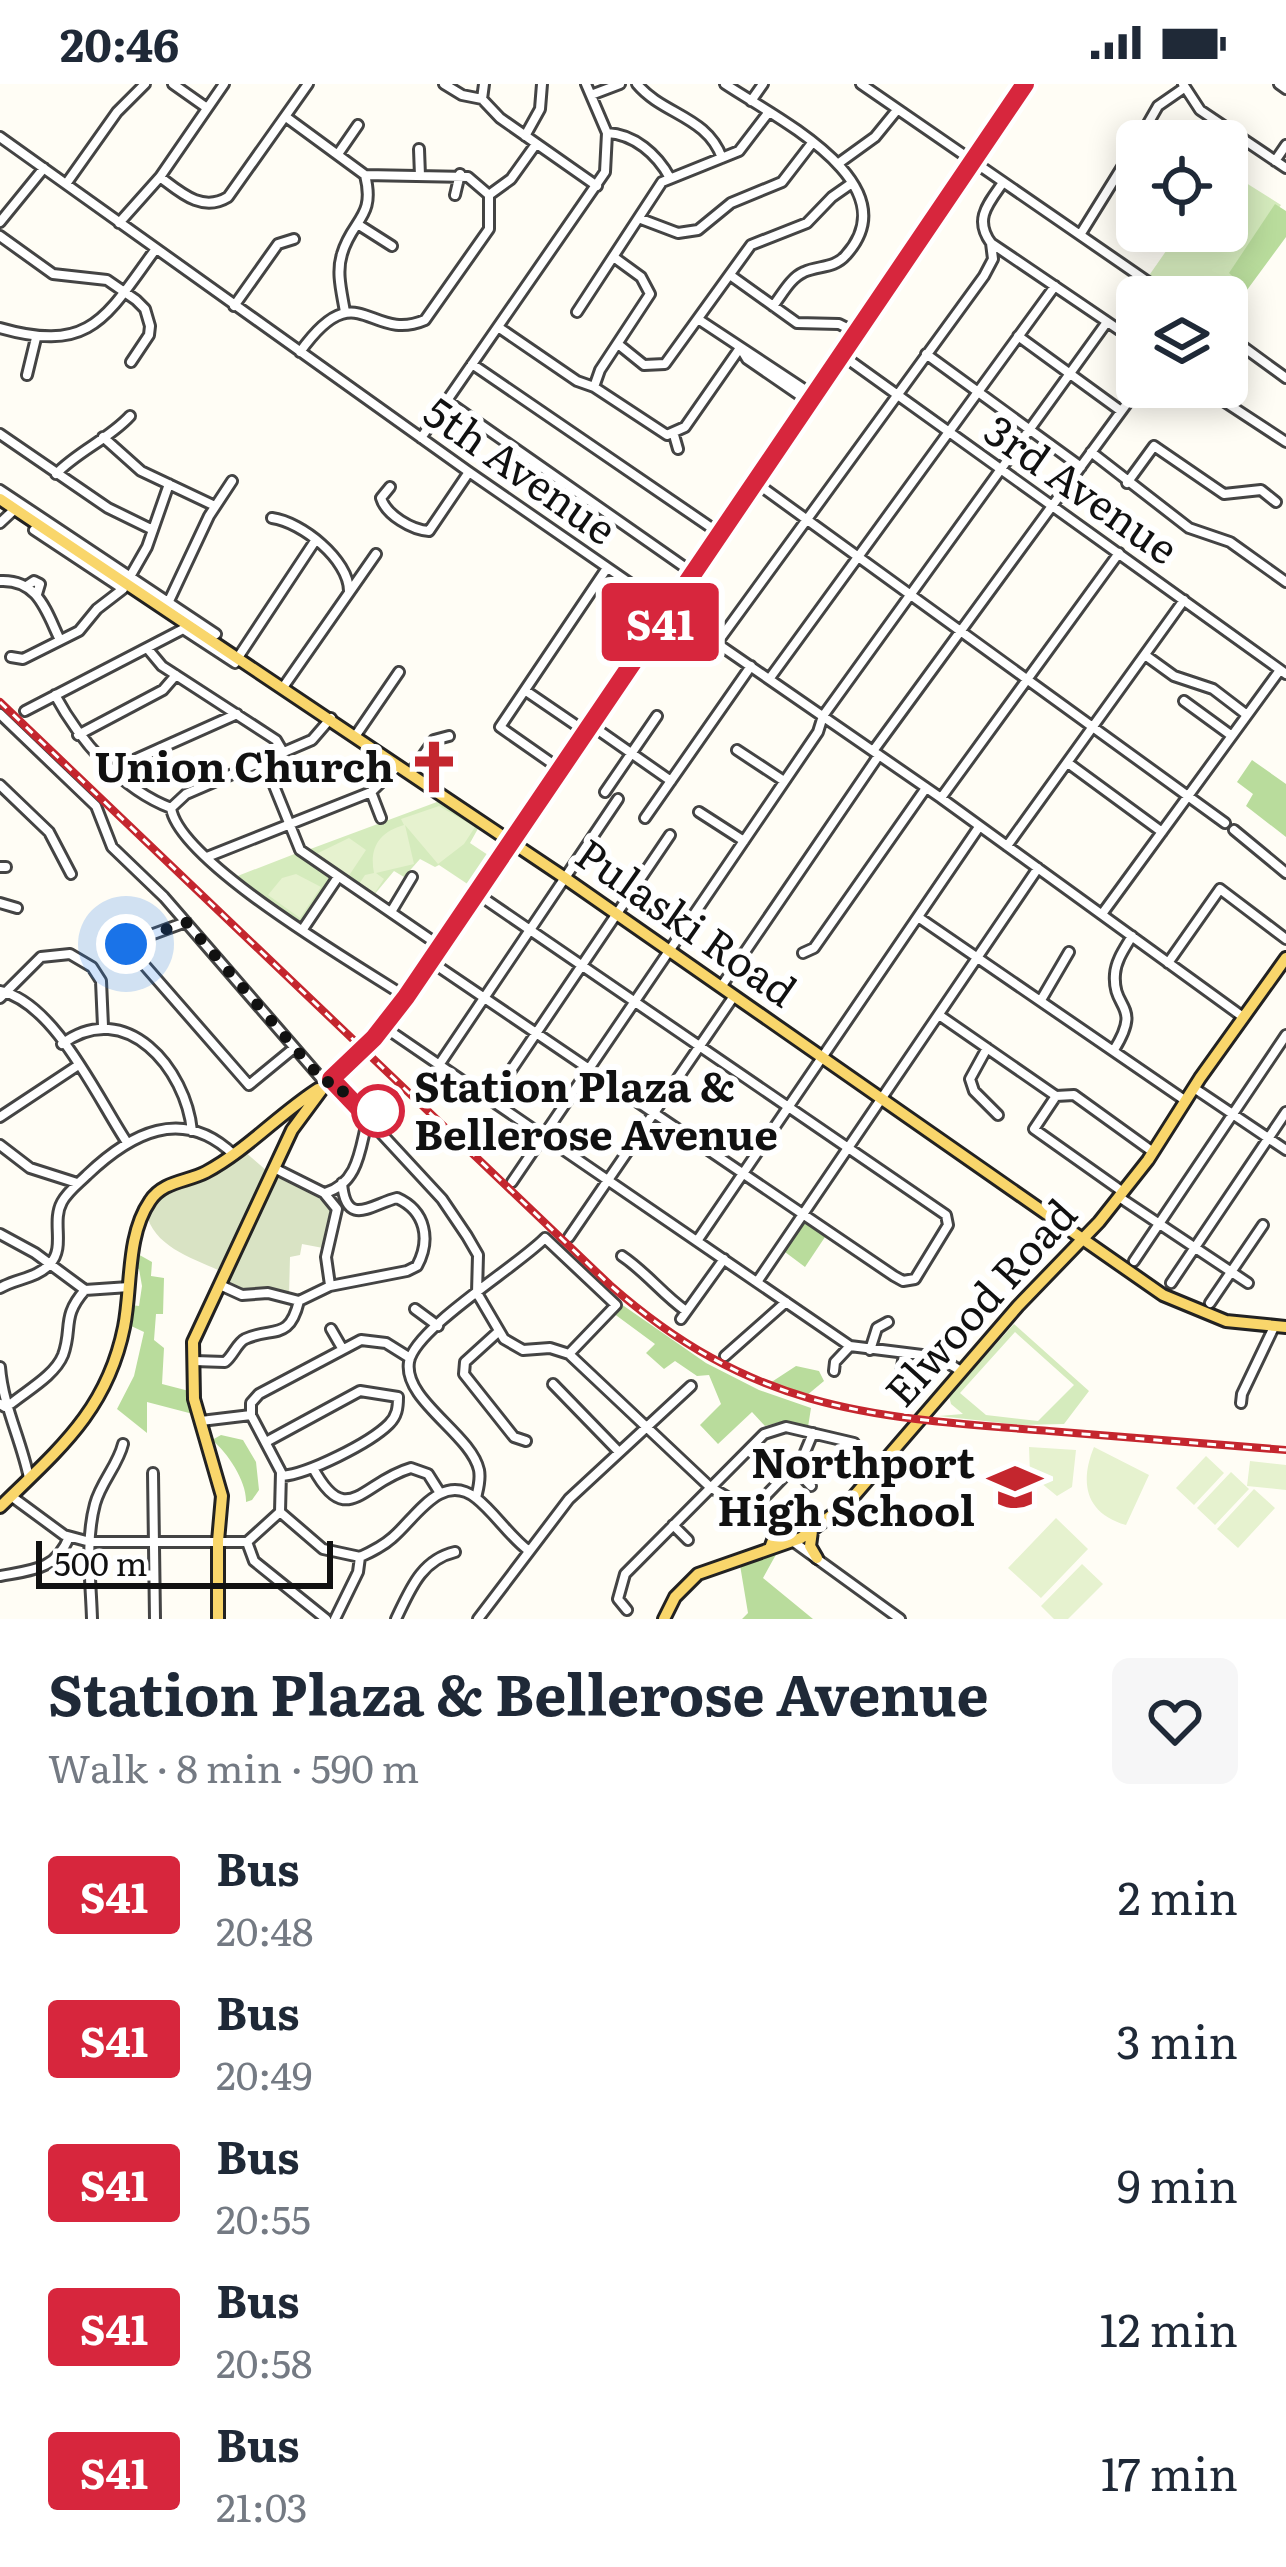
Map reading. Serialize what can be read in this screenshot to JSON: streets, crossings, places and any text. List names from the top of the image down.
{
  "streets": {
    "main road": ["Pulaski Road", "Elwood Road"],
    "street": ["5th Avenue", "3rd Avenue"]
  },
  "crossings": [
    ["5th Avenue", "Elwood Road"],
    ["Pulaski Road", "Elwood Road"]
  ],
  "places": {
    "church": ["Union Church"],
    "other": ["Station Plaza & Bellerose Avenue"],
    "school or university": ["Northport High School"]
  },
  "lines": ["bus line S41"],
  "scale_bar": "500 m",
  "page": {
    "status": "20:46",
    "on_map": "S41",
    "scale": "500 m",
    "heading": ["Station Plaza & Bellerose Avenue", "Walk · 8 min · 590 m"],
    "list": [
      {
        "mark": "S41",
        "name": "Bus",
        "note": "20:48",
        "value": "2 min"
      },
      {
        "mark": "S41",
        "name": "Bus",
        "note": "20:49",
        "value": "3 min"
      },
      {
        "mark": "S41",
        "name": "Bus",
        "note": "20:55",
        "value": "9 min"
      },
      {
        "mark": "S41",
        "name": "Bus",
        "note": "20:58",
        "value": "12 min"
      },
      {
        "mark": "S41",
        "name": "Bus",
        "note": "21:03",
        "value": "17 min"
      }
    ]
  }
}
